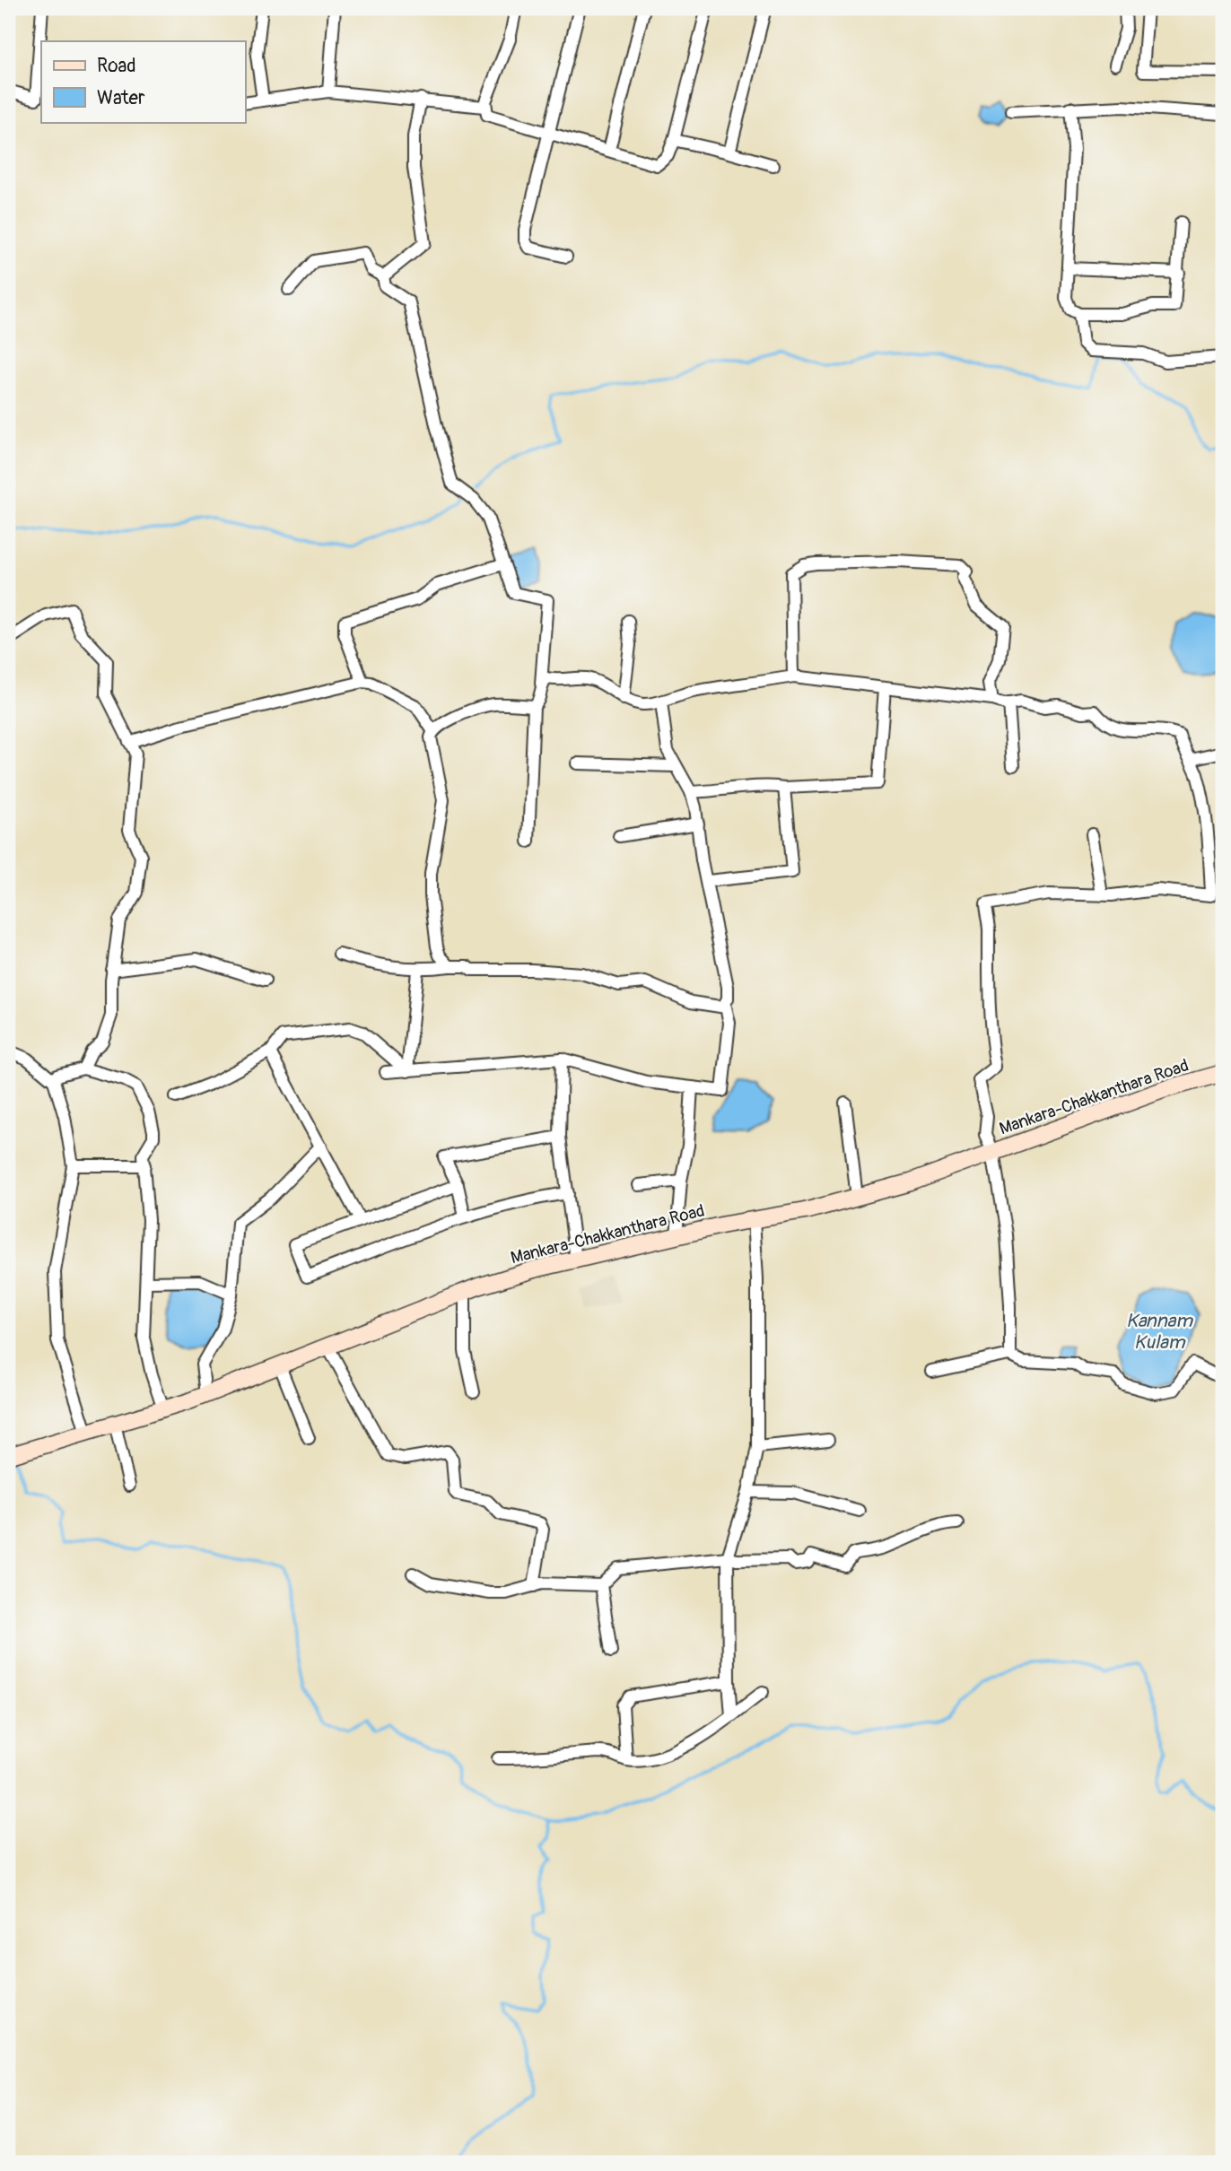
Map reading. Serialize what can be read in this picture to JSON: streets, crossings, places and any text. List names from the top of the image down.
{
  "streets": {
    "main road": ["Mankara-Chakkanthara Road"]
  },
  "water": ["Kannam Kulam"],
  "legend": ["Road", "Water"]
}
